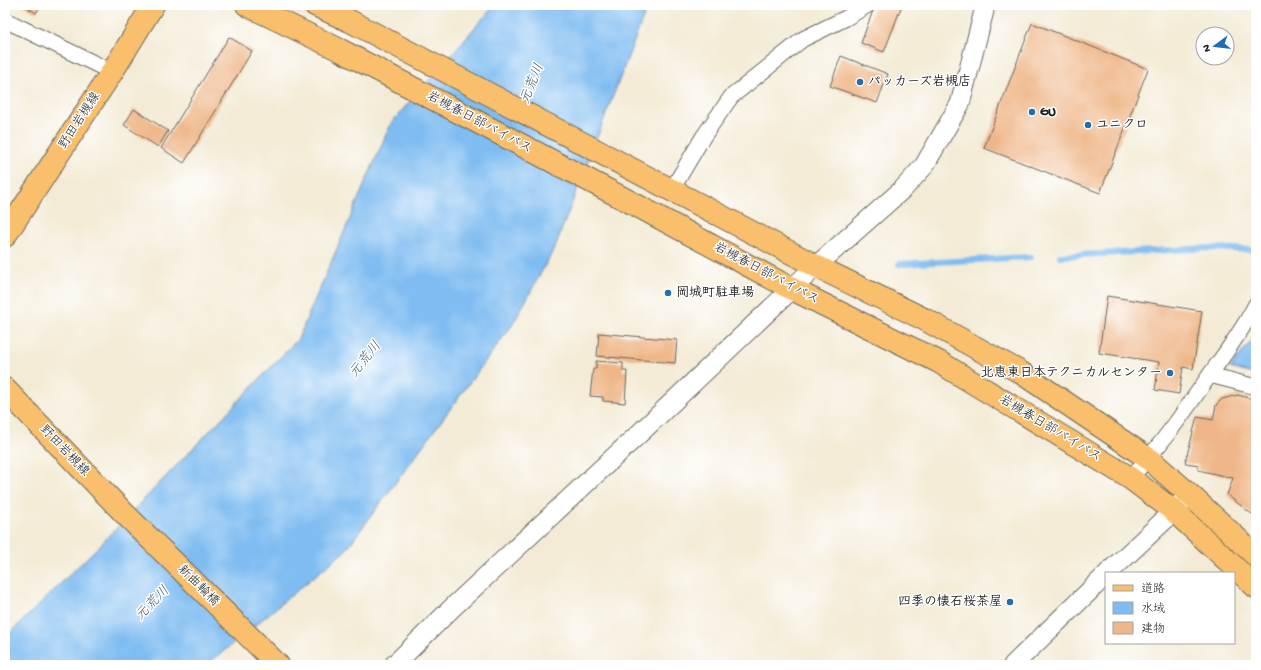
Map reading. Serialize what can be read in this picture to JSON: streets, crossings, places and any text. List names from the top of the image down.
{
  "streets": {
    "main road": ["野田岩槻線", "岩槻春日部バイパス", "新曲輪橋"]
  },
  "crossings": [
    ["野田岩槻線", "新曲輪橋"]
  ],
  "water": ["元荒川"],
  "places": [
    "パッカーズ岩槻店",
    "GU",
    "ユニクロ",
    "岡城町駐車場",
    "北恵東日本テクニカルセンター",
    "四季の懐石桜茶屋"
  ],
  "legend": ["道路", "水域", "建物"],
  "north": "left"
}
